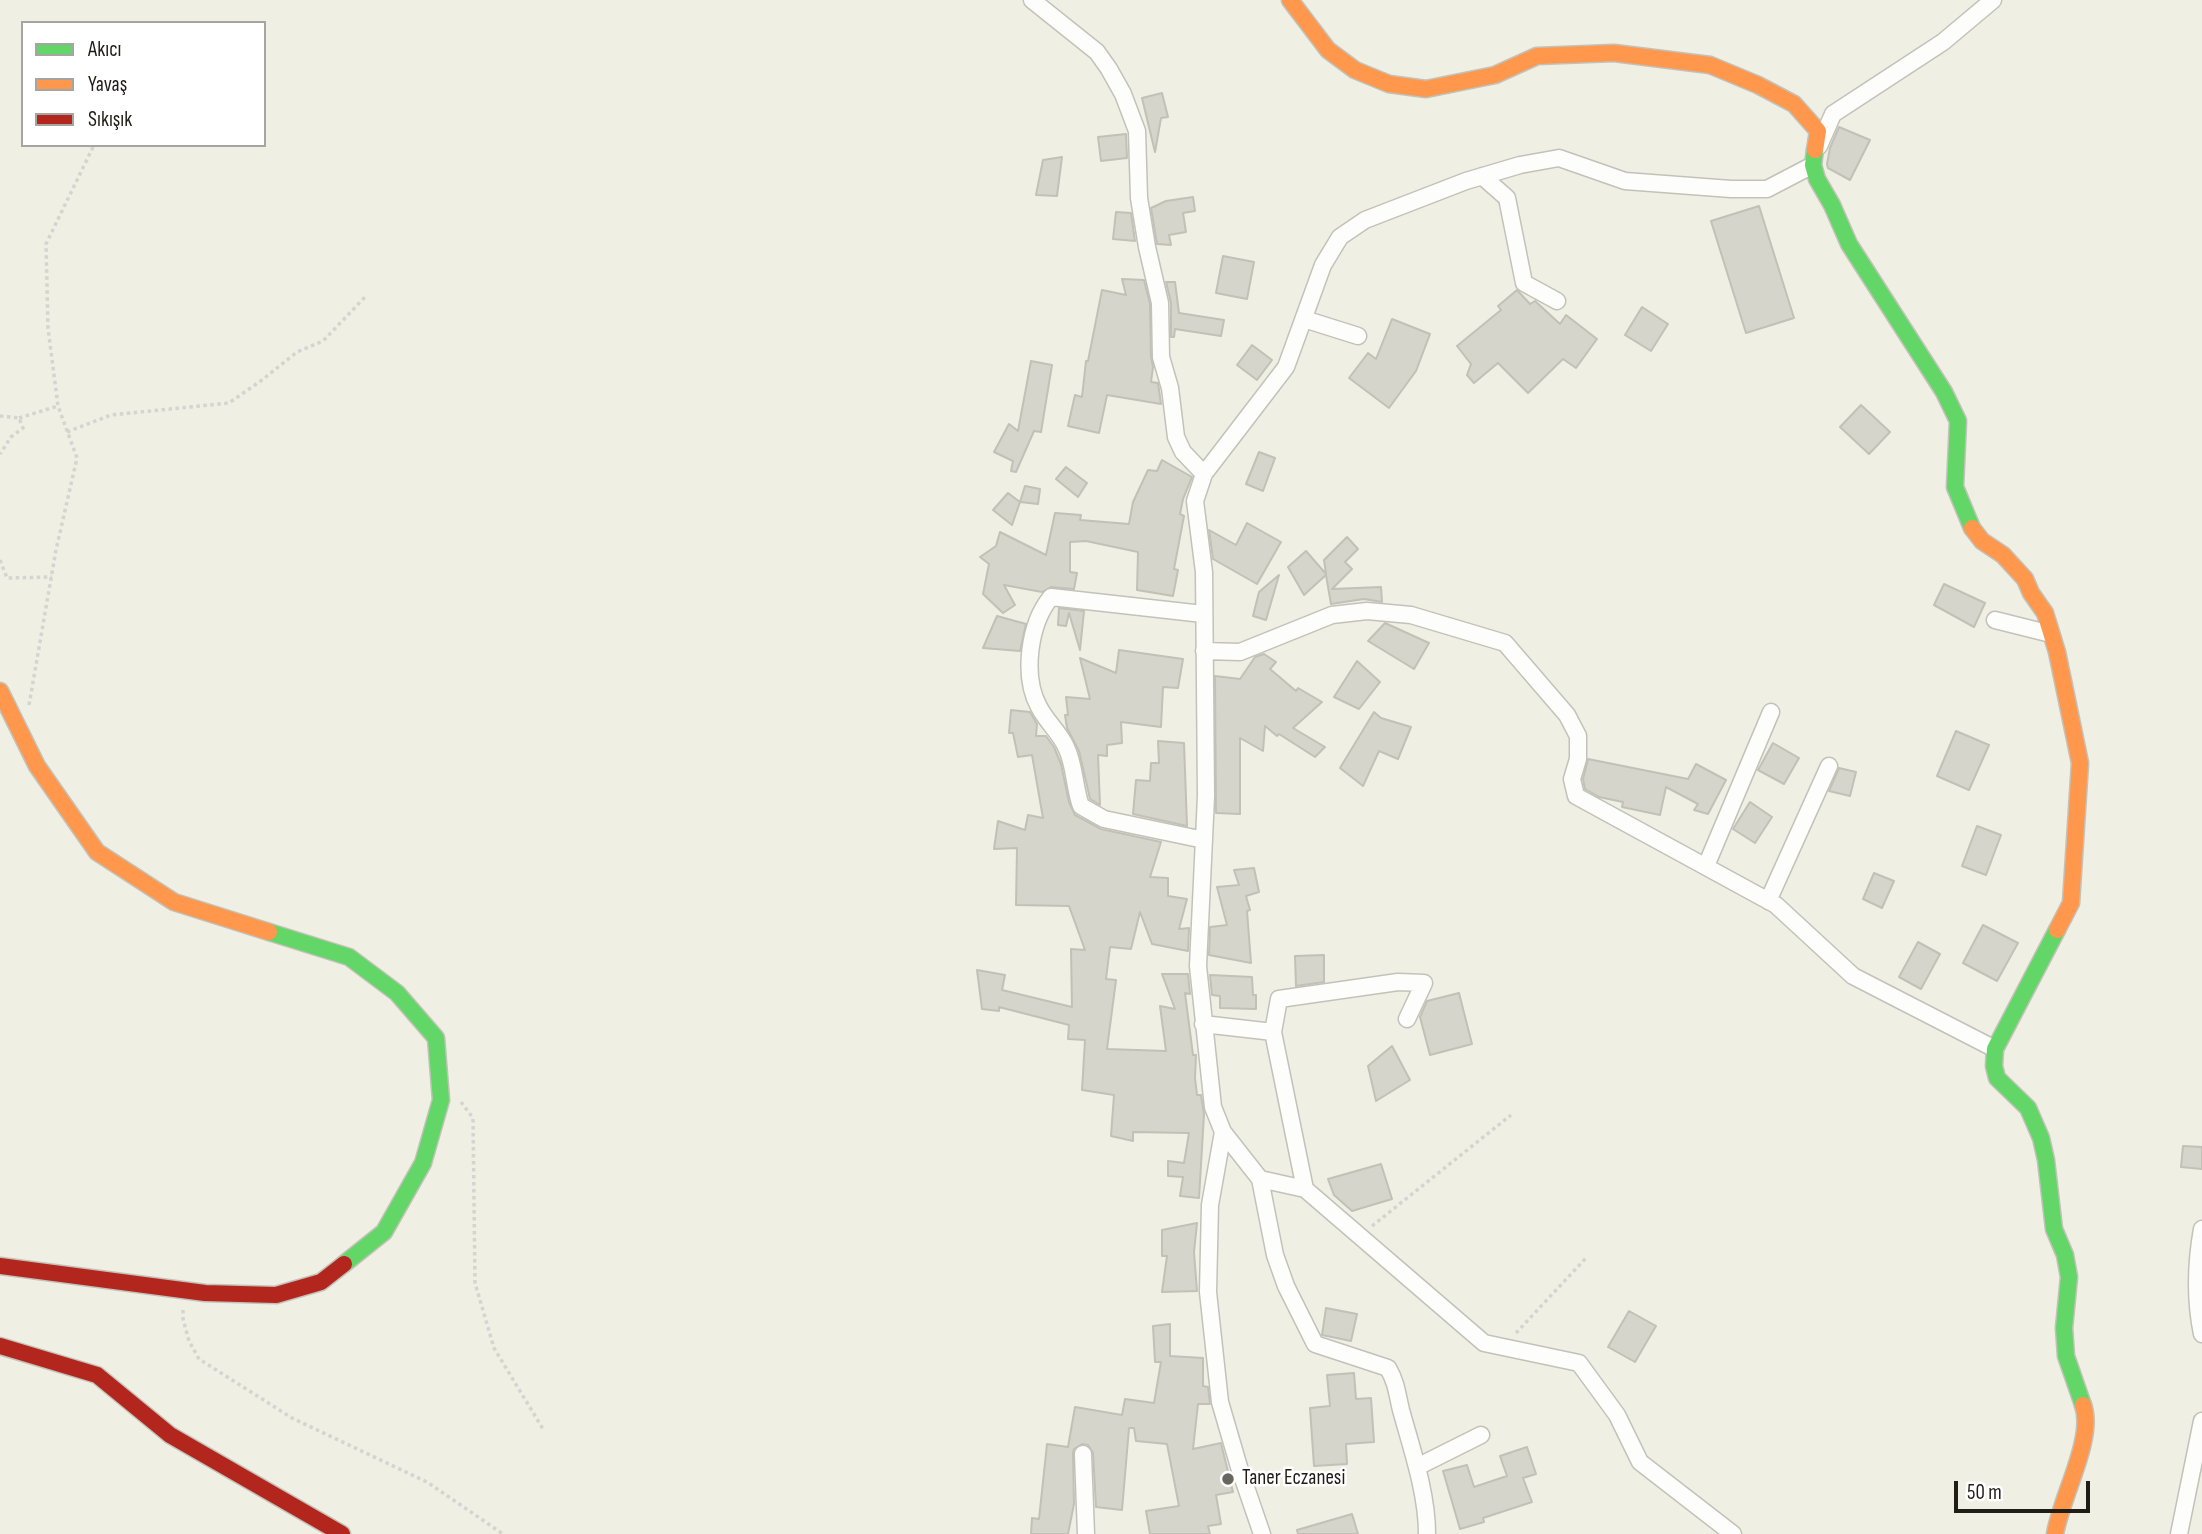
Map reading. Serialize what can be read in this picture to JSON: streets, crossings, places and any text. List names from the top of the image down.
{
  "places": ["Taner Eczanesi"],
  "legend": ["Akıcı", "Yavaş", "Sıkışık"],
  "scale_bar": "50 m"
}
